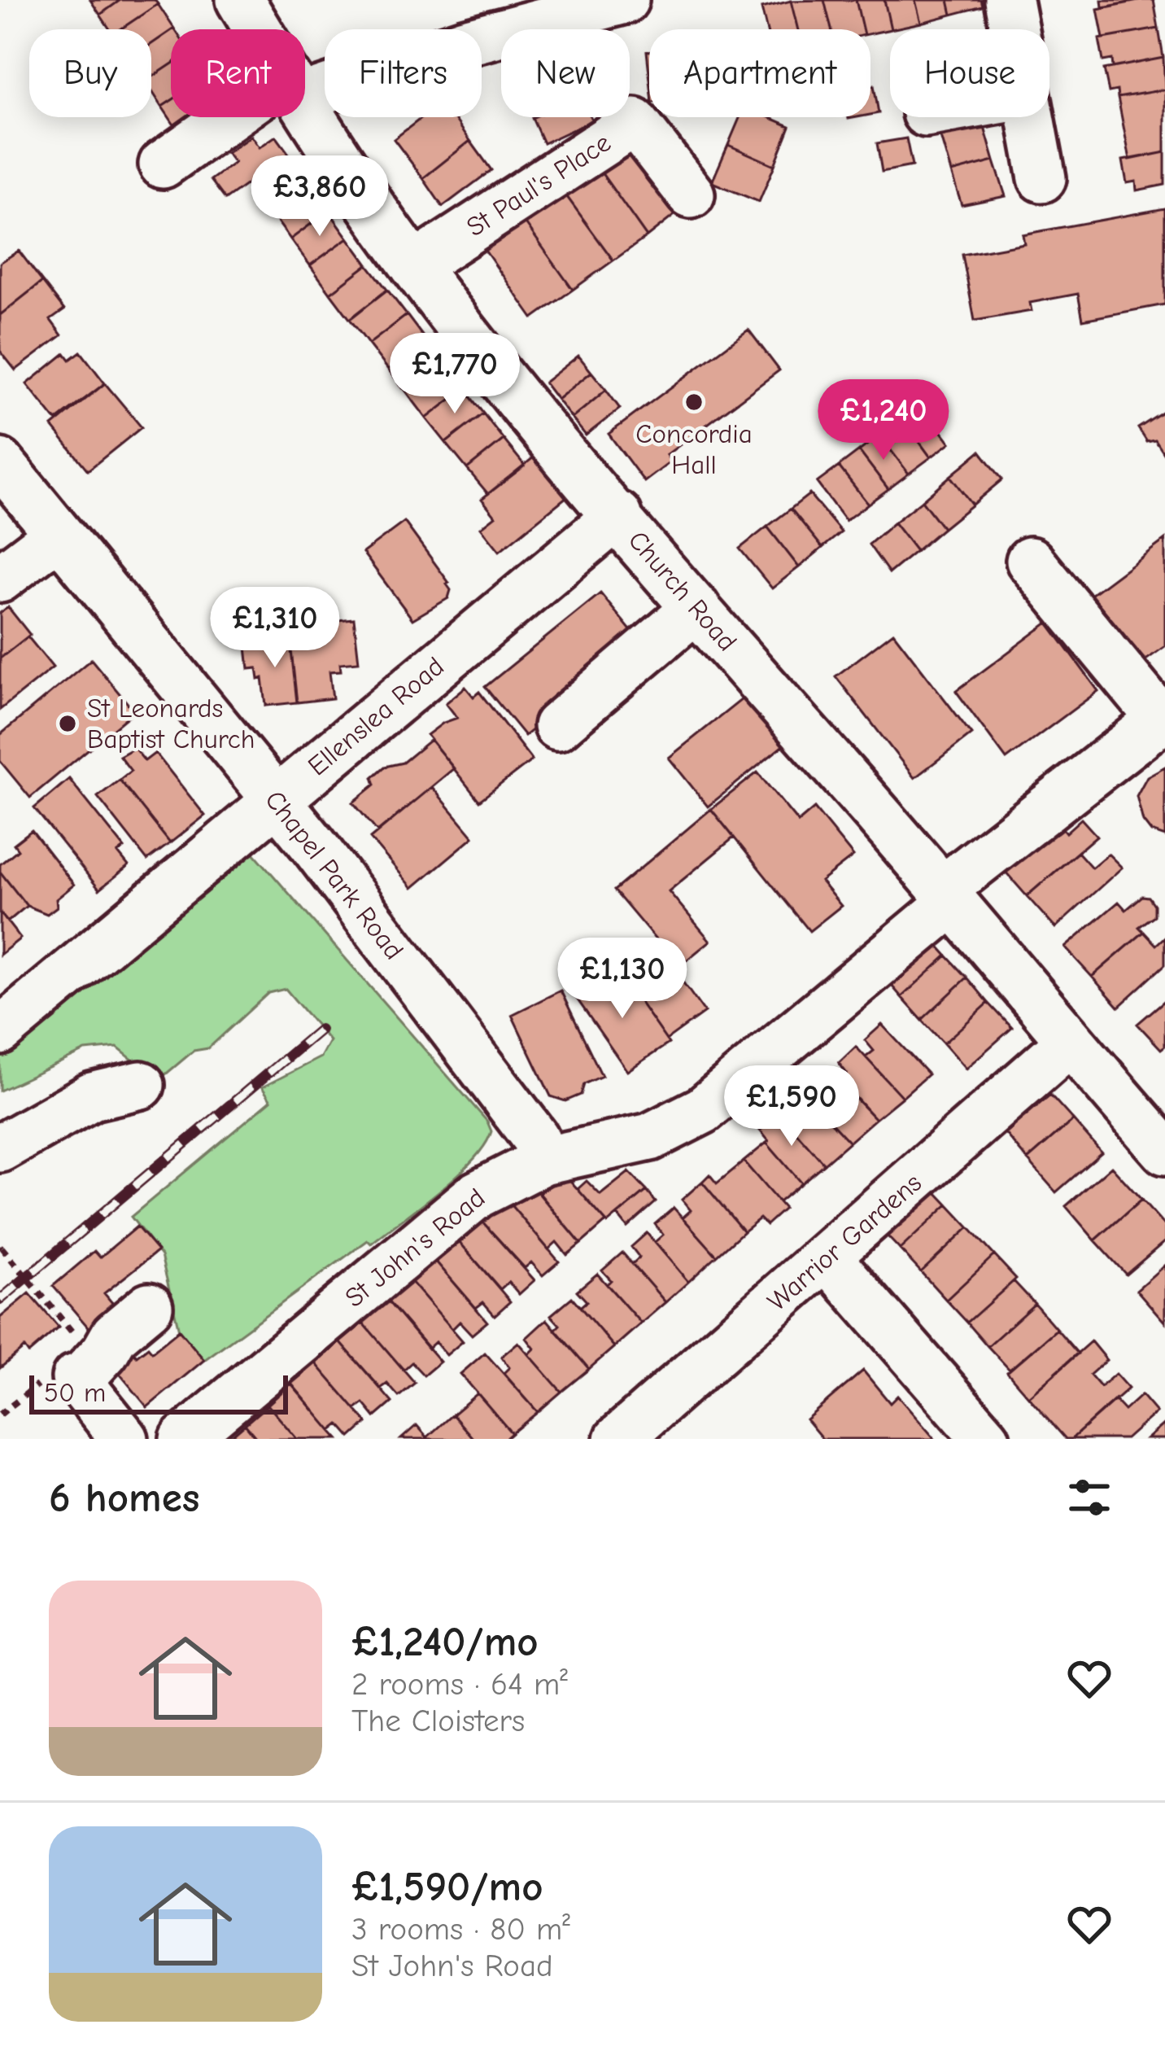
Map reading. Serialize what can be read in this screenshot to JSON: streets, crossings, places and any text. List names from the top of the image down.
{
  "streets": {
    "street": [
      "St Paul's Place",
      "Church Road",
      "Ellenslea Road",
      "Chapel Park Road",
      "Warrior Gardens",
      "St John's Road"
    ]
  },
  "crossings": [
    ["St Paul's Place", "Church Road"],
    ["Church Road", "Ellenslea Road"],
    ["Church Road", "Warrior Gardens"],
    ["Church Road", "St John's Road"],
    ["Ellenslea Road", "Chapel Park Road"],
    ["Chapel Park Road", "St John's Road"]
  ],
  "places": ["Concordia Hall", "St Leonards Baptist Church"],
  "scale_bar": "50 m",
  "page": {
    "chip": [
      "Buy",
      "Rent",
      "Filters",
      "New",
      "Apartment",
      "House"
    ],
    "price": [
      "£3,860",
      "£1,770",
      "£1,240",
      "£1,310",
      "£1,130",
      "£1,590"
    ],
    "scale": "50 m",
    "heading": "6 homes",
    "list": [
      {
        "name": "£1,240/mo",
        "note": "2 rooms · 64 m² · The Cloisters"
      },
      {
        "name": "£1,590/mo",
        "note": "3 rooms · 80 m² · St John's Road"
      }
    ]
  }
}
